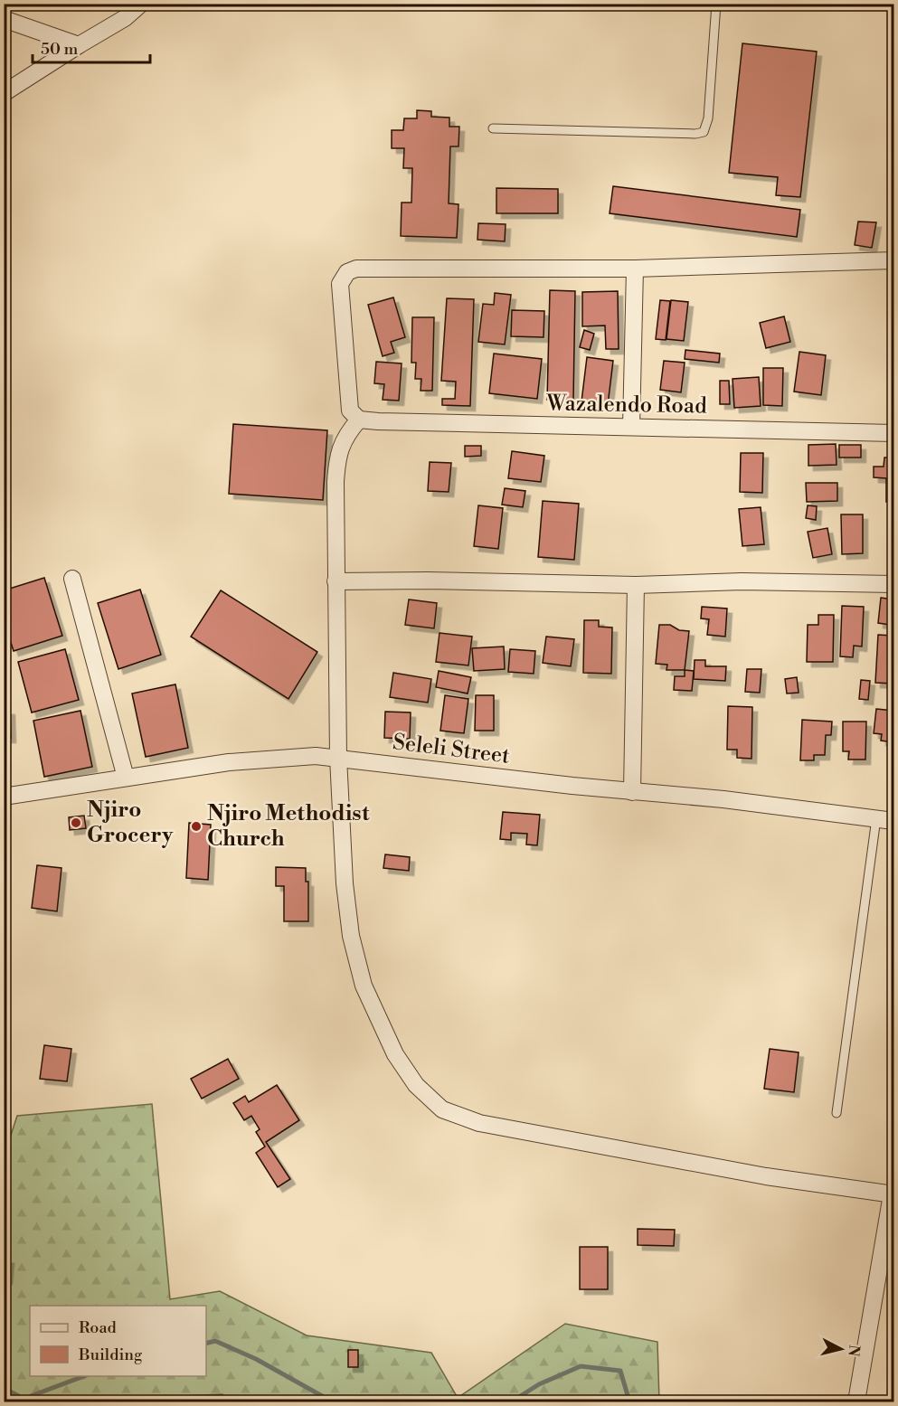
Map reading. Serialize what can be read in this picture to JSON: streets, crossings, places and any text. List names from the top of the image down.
{
  "streets": {
    "street": ["Wazalendo Road", "Seleli Street"]
  },
  "places": ["Njiro Grocery", "Njiro Methodist Church"],
  "legend": ["Road", "Building"],
  "scale_bar": "50 m",
  "north": "right"
}
